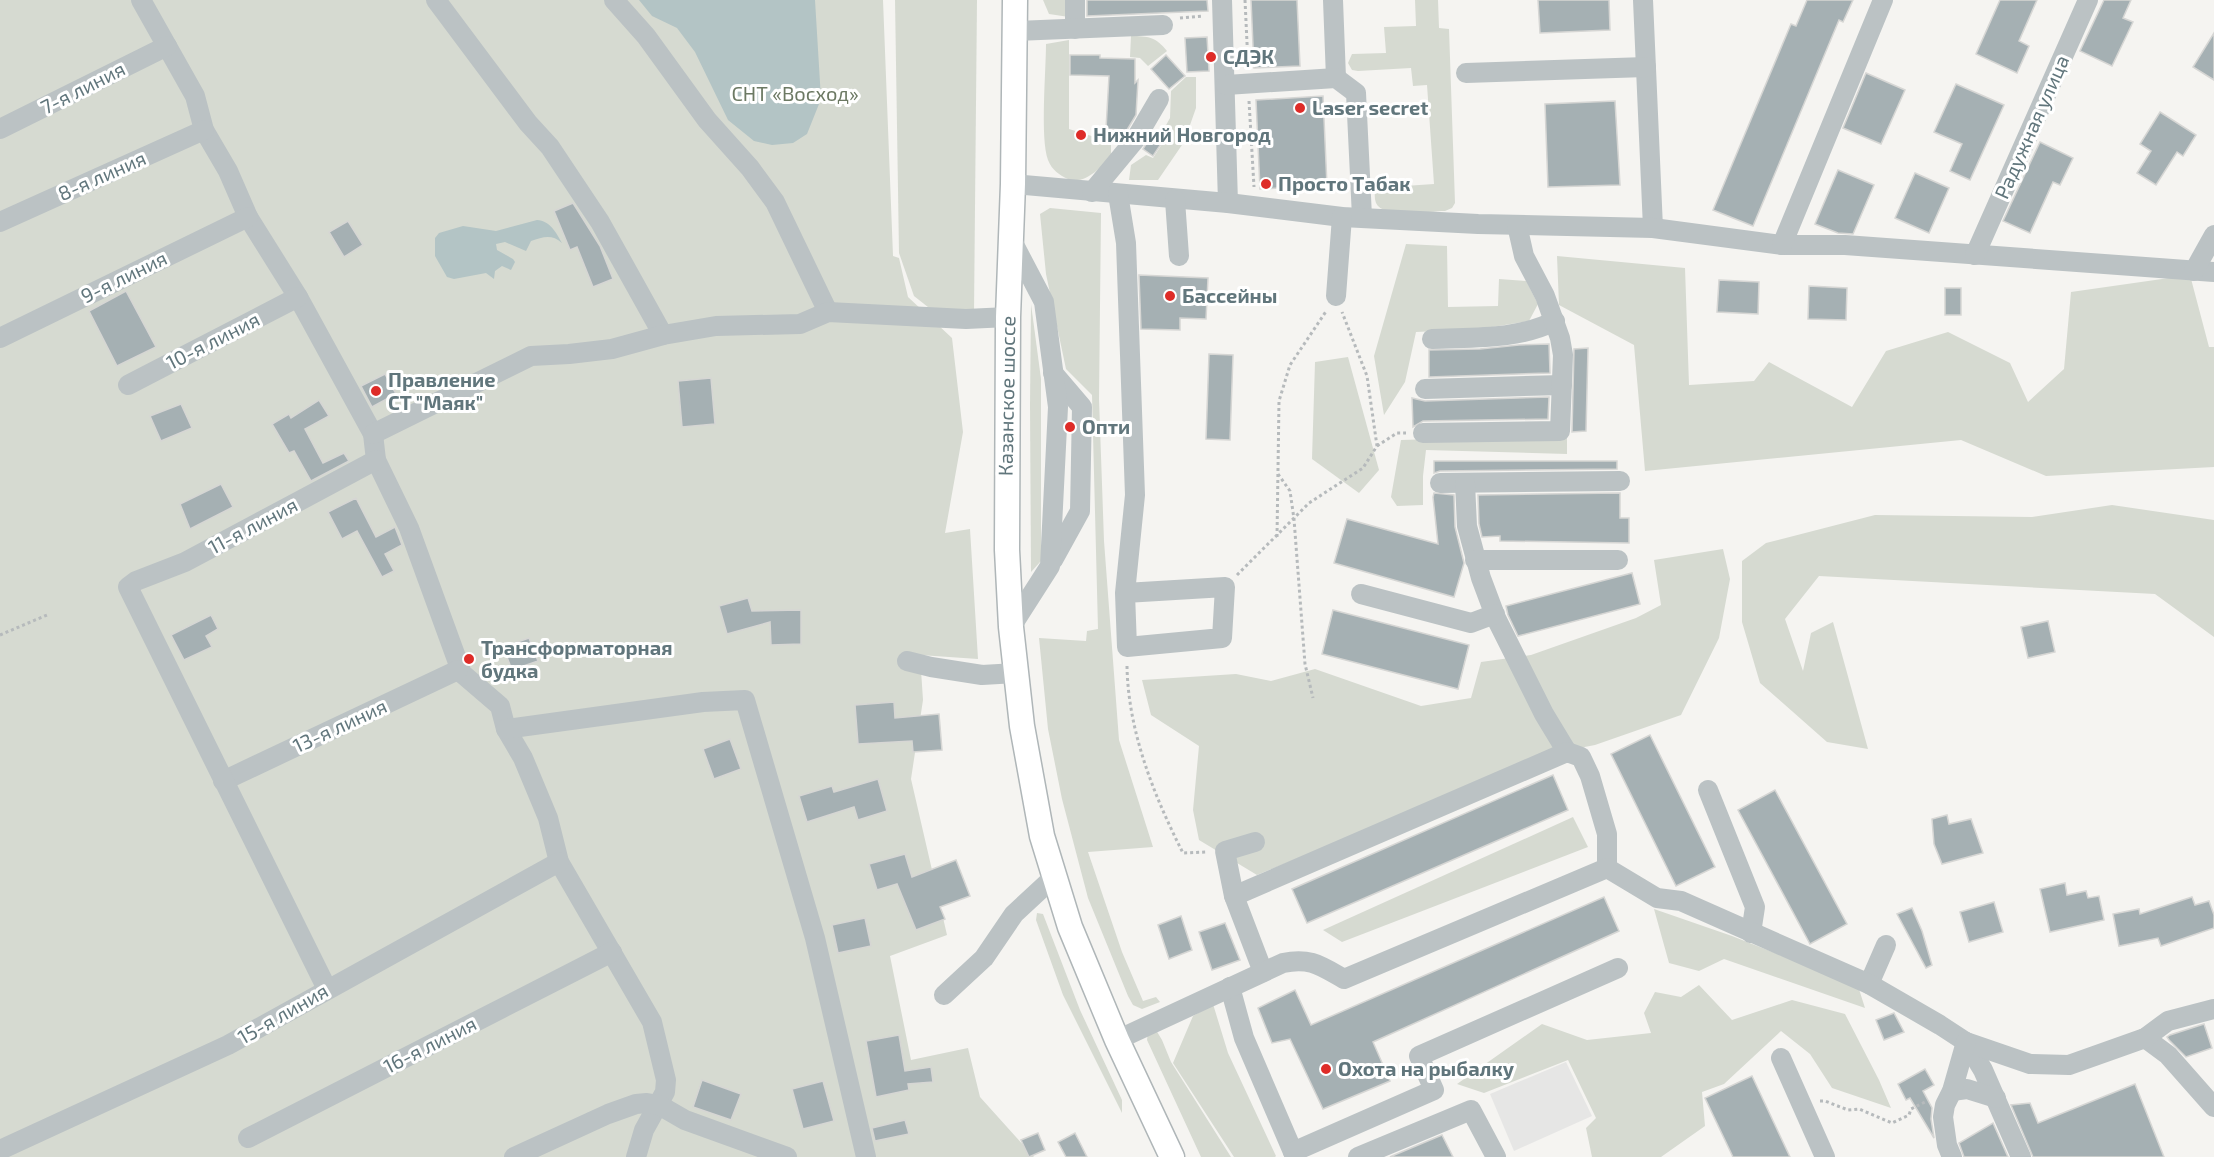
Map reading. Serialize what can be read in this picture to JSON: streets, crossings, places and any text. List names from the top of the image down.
{
  "streets": {
    "main road": ["Казанское шоссе"],
    "street": [
      "7-я линия",
      "Радужная улица",
      "8-я линия",
      "9-я линия",
      "10-я линия",
      "11-я линия",
      "13-я линия",
      "15-я линия",
      "16-я линия"
    ]
  },
  "crossings": [
    ["11-я линия", "13-я линия"]
  ],
  "parks": ["СНТ «Восход»"],
  "places": [
    "СДЭК",
    "Laser secret",
    "Нижний Новгород",
    "Просто Табак",
    "Бассейны",
    "Правление СТ \"Маяк\"",
    "Опти",
    "Трансформаторная будка",
    "Охота на рыбалку"
  ]
}
